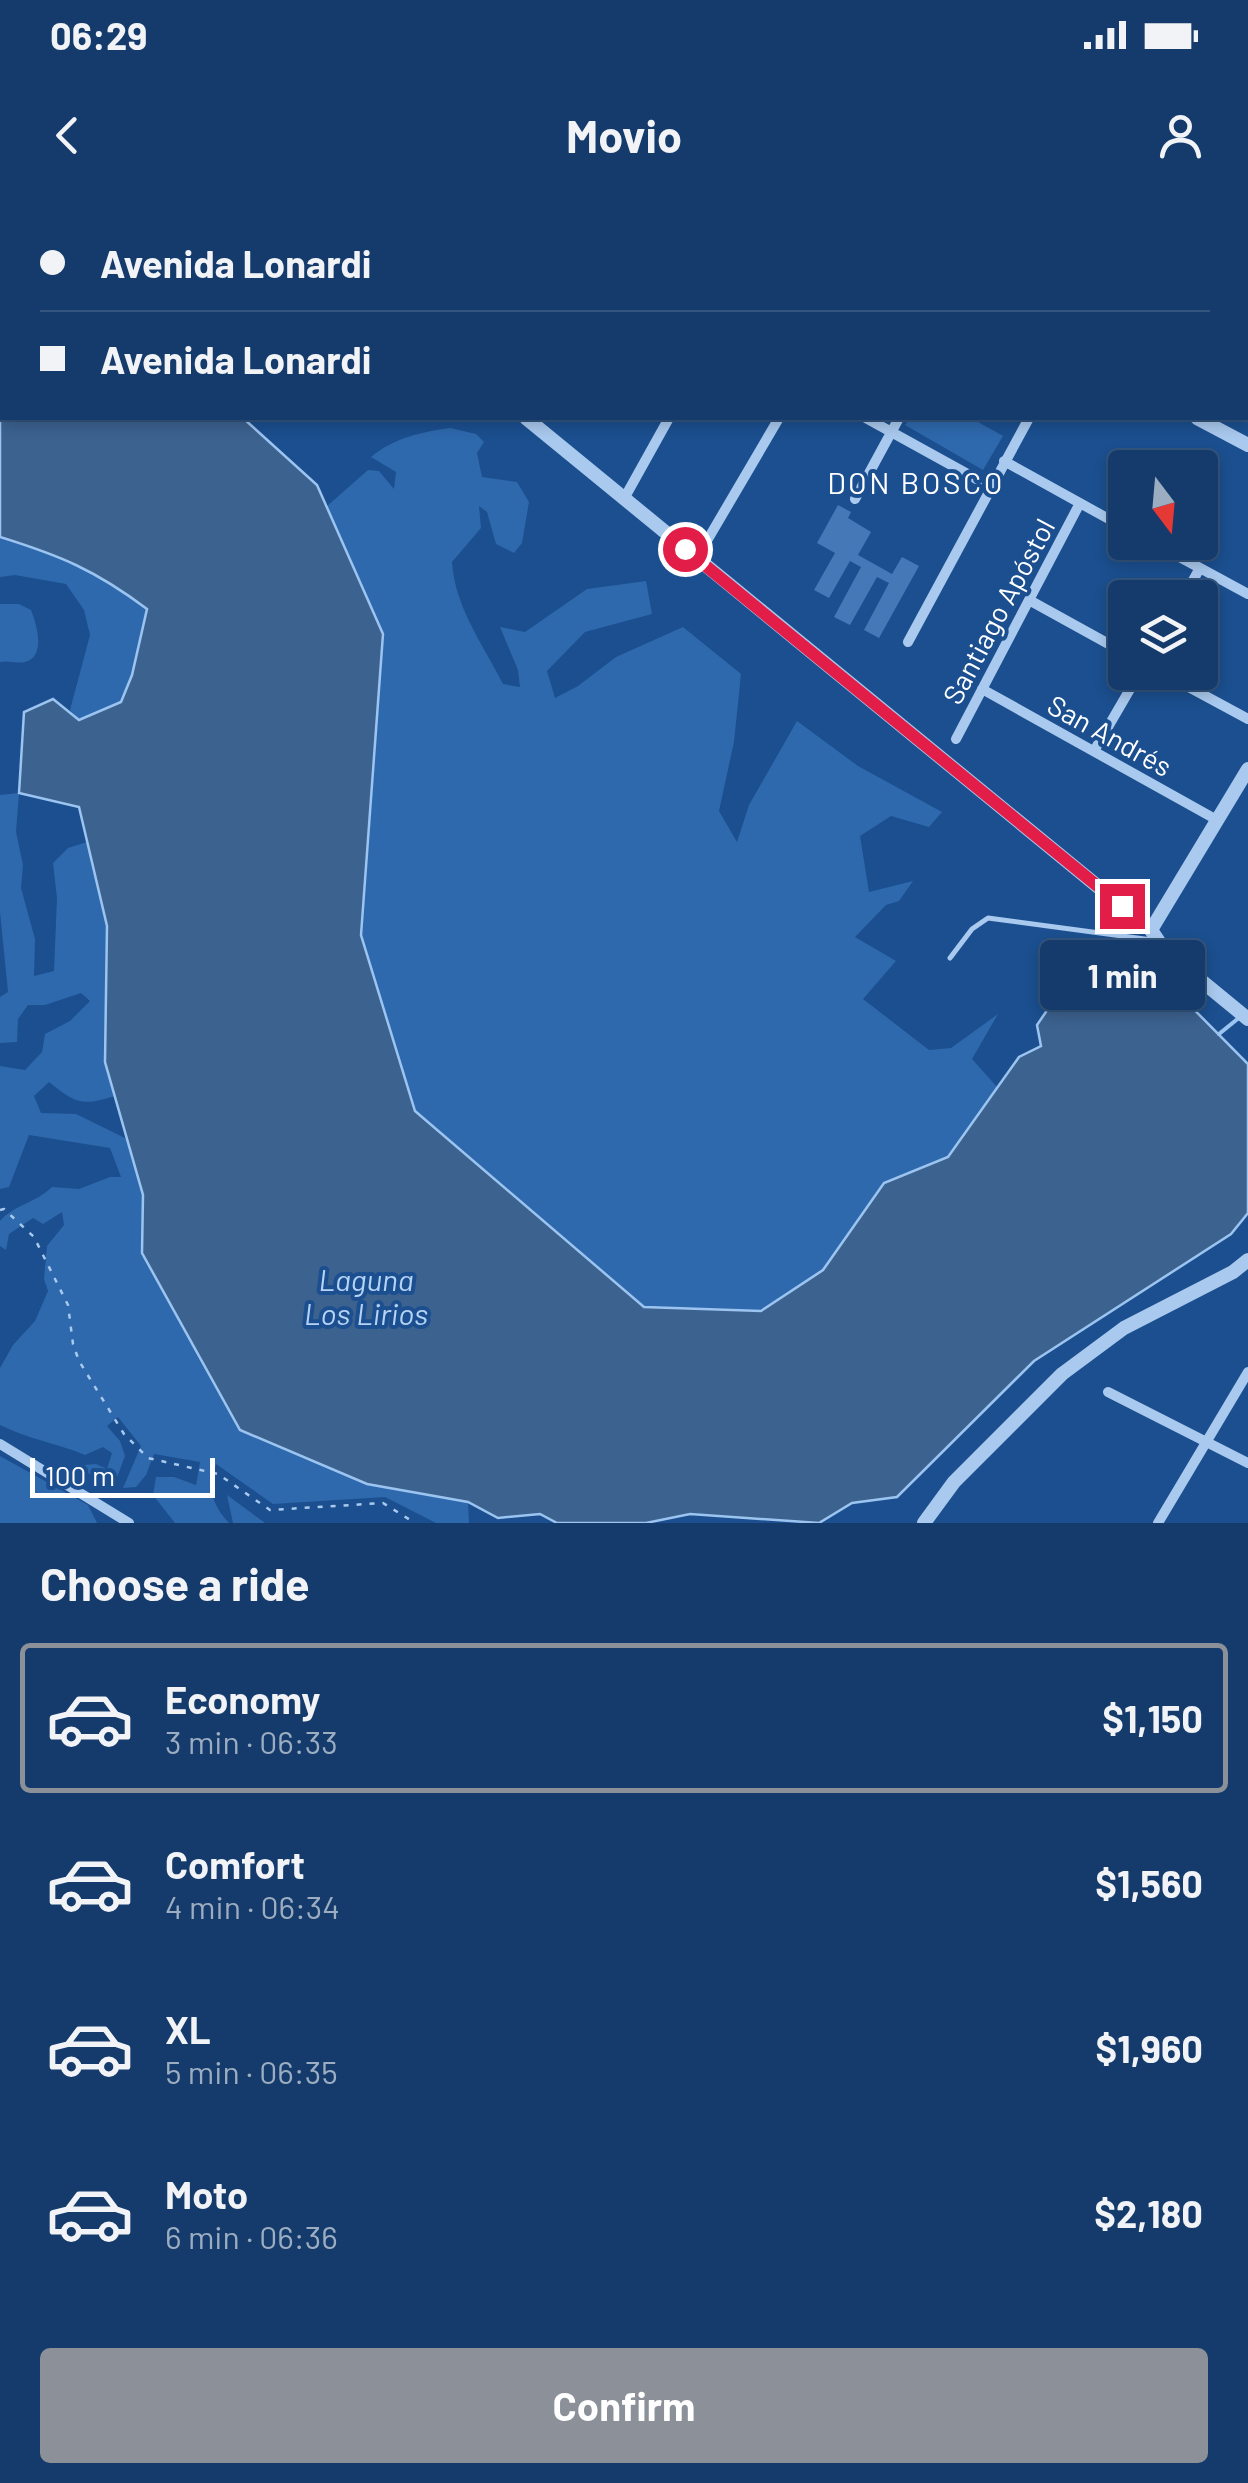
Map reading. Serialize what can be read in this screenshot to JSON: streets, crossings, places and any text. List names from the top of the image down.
{
  "streets": {
    "street": ["Santiago Apóstol", "San Andrés"]
  },
  "crossings": [
    ["Santiago Apóstol", "San Andrés"]
  ],
  "districts": ["DON BOSCO"],
  "water": ["Laguna Los Lirios"],
  "scale_bar": "100 m",
  "north": "bottom",
  "page": {
    "status": "06:29",
    "header": "Movio",
    "banner": ["Avenida Lonardi", "Avenida Lonardi"],
    "bubble": "1 min",
    "scale": "100 m",
    "heading": "Choose a ride",
    "list": [
      {
        "name": "Economy",
        "note": "3 min · 06:33",
        "value": "$1,150"
      },
      {
        "name": "Comfort",
        "note": "4 min · 06:34",
        "value": "$1,560"
      },
      {
        "name": "XL",
        "note": "5 min · 06:35",
        "value": "$1,960"
      },
      {
        "name": "Moto",
        "note": "6 min · 06:36",
        "value": "$2,180"
      }
    ],
    "buttons": "Confirm"
  }
}
